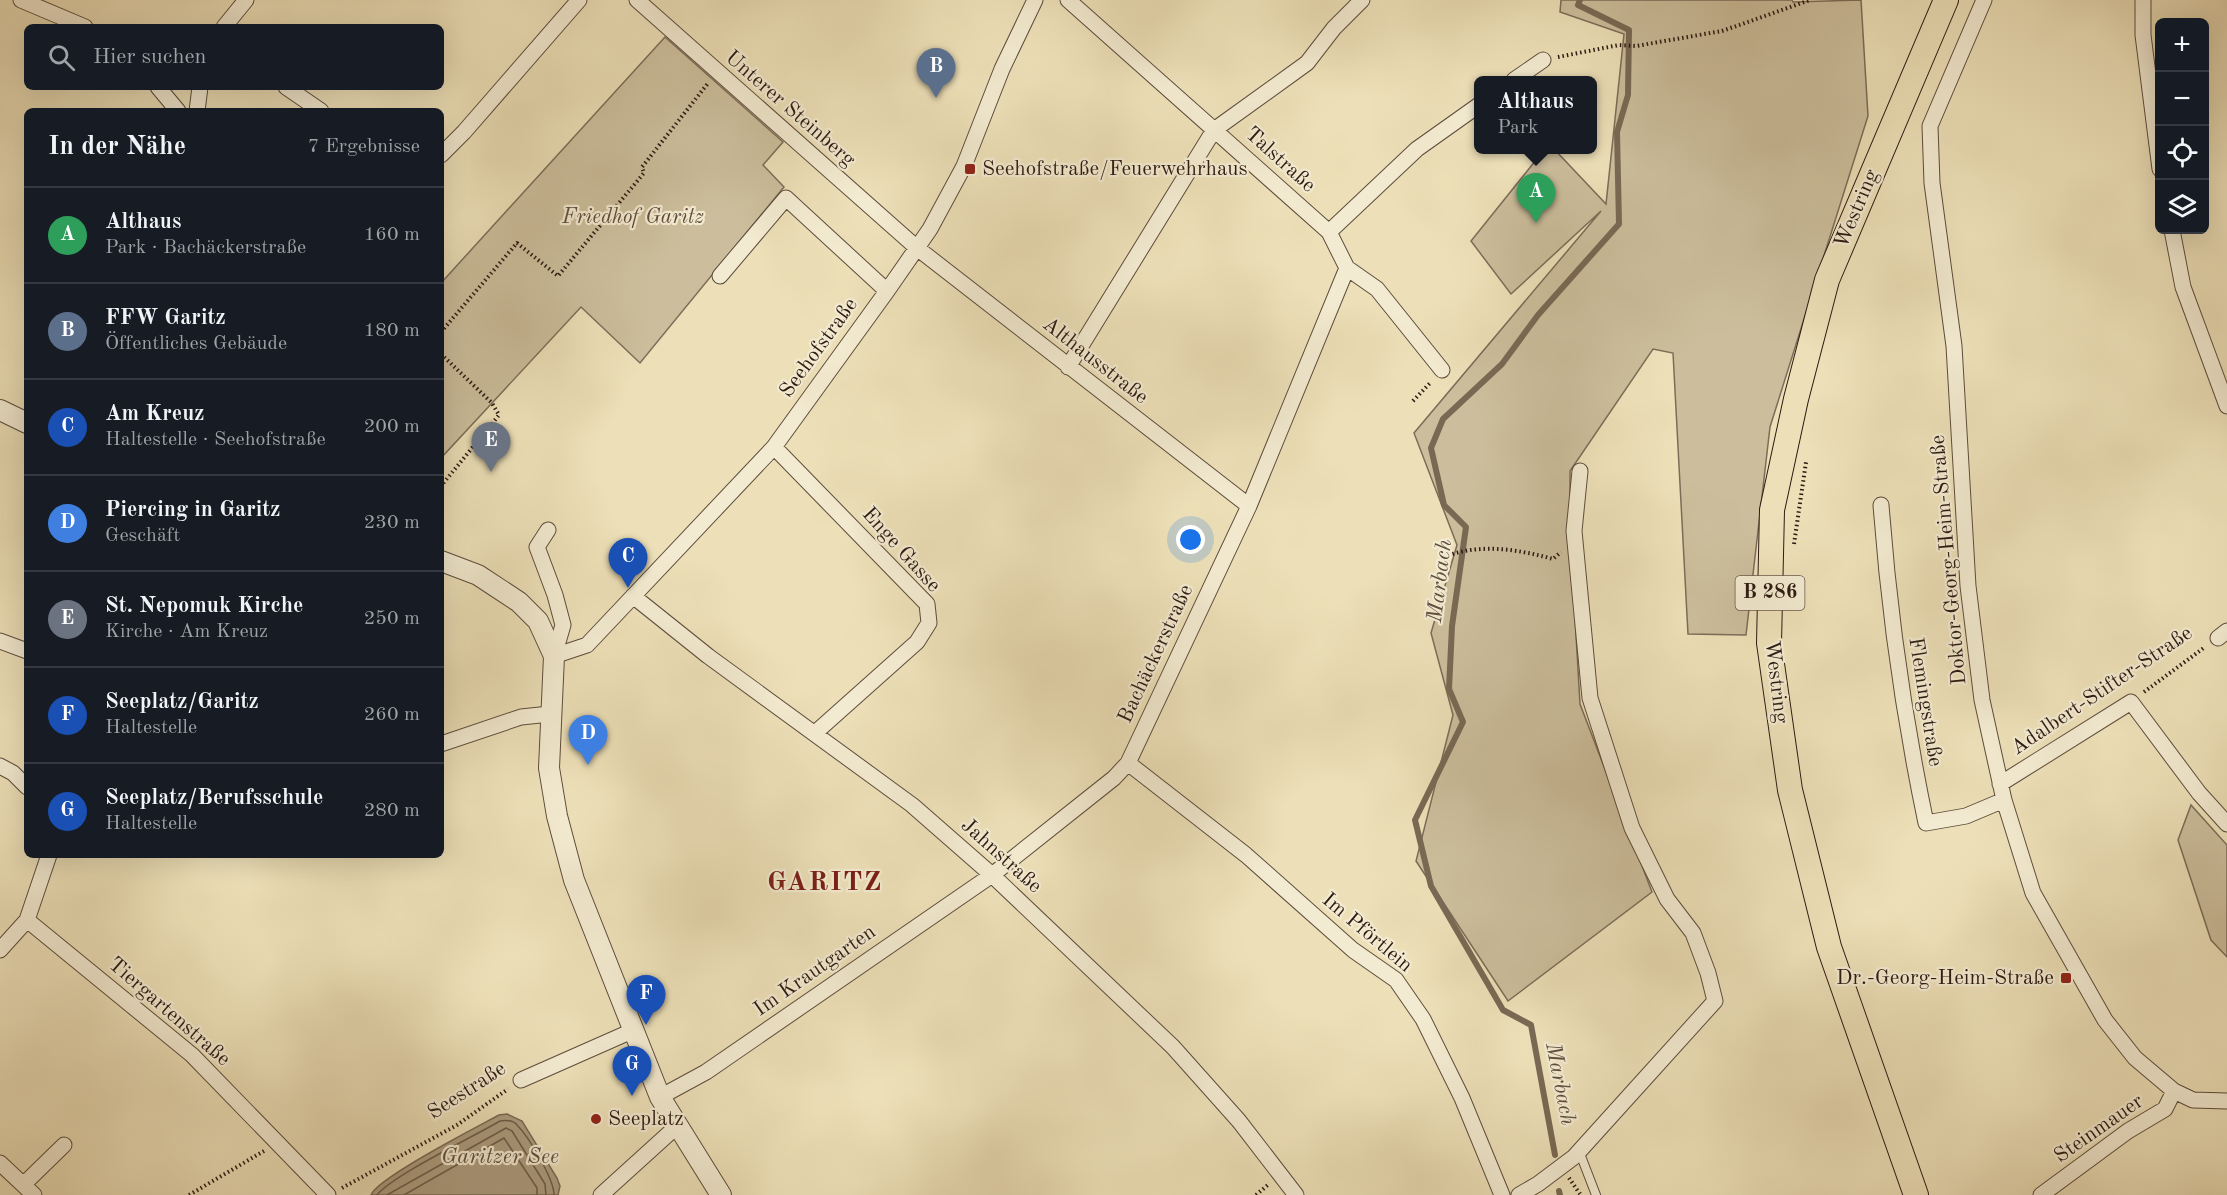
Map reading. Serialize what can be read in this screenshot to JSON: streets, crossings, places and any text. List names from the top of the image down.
{
  "streets": {
    "main road": ["Westring", "B 286"],
    "street": [
      "Unterer Steinberg",
      "Talstraße",
      "Seehofstraße",
      "Althausstraße",
      "Enge Gasse",
      "Doktor-Georg-Heim-Straße",
      "Bachäckerstraße",
      "Adalbert-Stifter-Straße",
      "Flemingstraße",
      "Jahnstraße",
      "Im Pförtlein",
      "Im Krautgarten",
      "Tiergartenstraße",
      "Seestraße",
      "Steinmauer"
    ]
  },
  "crossings": [
    ["Unterer Steinberg", "Seehofstraße"],
    ["Unterer Steinberg", "Althausstraße"],
    ["Talstraße", "Bachäckerstraße"],
    ["Seehofstraße", "Althausstraße"],
    ["Seehofstraße", "Enge Gasse"],
    ["Seehofstraße", "Jahnstraße"],
    ["Althausstraße", "Bachäckerstraße"],
    ["Enge Gasse", "Jahnstraße"],
    ["Doktor-Georg-Heim-Straße", "Adalbert-Stifter-Straße"],
    ["Doktor-Georg-Heim-Straße", "Flemingstraße"],
    ["Doktor-Georg-Heim-Straße", "Steinmauer"],
    ["Bachäckerstraße", "Jahnstraße"],
    ["Bachäckerstraße", "Im Pförtlein"],
    ["Bachäckerstraße", "Im Krautgarten"],
    ["Jahnstraße", "Im Krautgarten"],
    ["Tiergartenstraße", "Seestraße"]
  ],
  "districts": ["GARITZ"],
  "water": ["Marbach", "Garitzer See"],
  "parks": ["Friedhof Garitz"],
  "places": {
    "transit": ["Seehofstraße/Feuerwehrhaus", "Dr.-Georg-Heim-Straße"],
    "other": ["Seeplatz"]
  },
  "page": {
    "map_buttons": ["+", "−"],
    "search": "Hier suchen",
    "pins": [
      "B",
      "A",
      "E",
      "C",
      "D",
      "F",
      "G"
    ],
    "popup": ["Althaus", "Park"],
    "heading": ["In der Nähe", "7 Ergebnisse"],
    "list": [
      {
        "mark": "A",
        "name": "Althaus",
        "note": "Park · Bachäckerstraße",
        "value": "160 m"
      },
      {
        "mark": "B",
        "name": "FFW Garitz",
        "note": "Öffentliches Gebäude",
        "value": "180 m"
      },
      {
        "mark": "C",
        "name": "Am Kreuz",
        "note": "Haltestelle · Seehofstraße",
        "value": "200 m"
      },
      {
        "mark": "D",
        "name": "Piercing in Garitz",
        "note": "Geschäft",
        "value": "230 m"
      },
      {
        "mark": "E",
        "name": "St. Nepomuk Kirche",
        "note": "Kirche · Am Kreuz",
        "value": "250 m"
      },
      {
        "mark": "F",
        "name": "Seeplatz/Garitz",
        "note": "Haltestelle",
        "value": "260 m"
      },
      {
        "mark": "G",
        "name": "Seeplatz/Berufsschule",
        "note": "Haltestelle",
        "value": "280 m"
      }
    ]
  }
}
